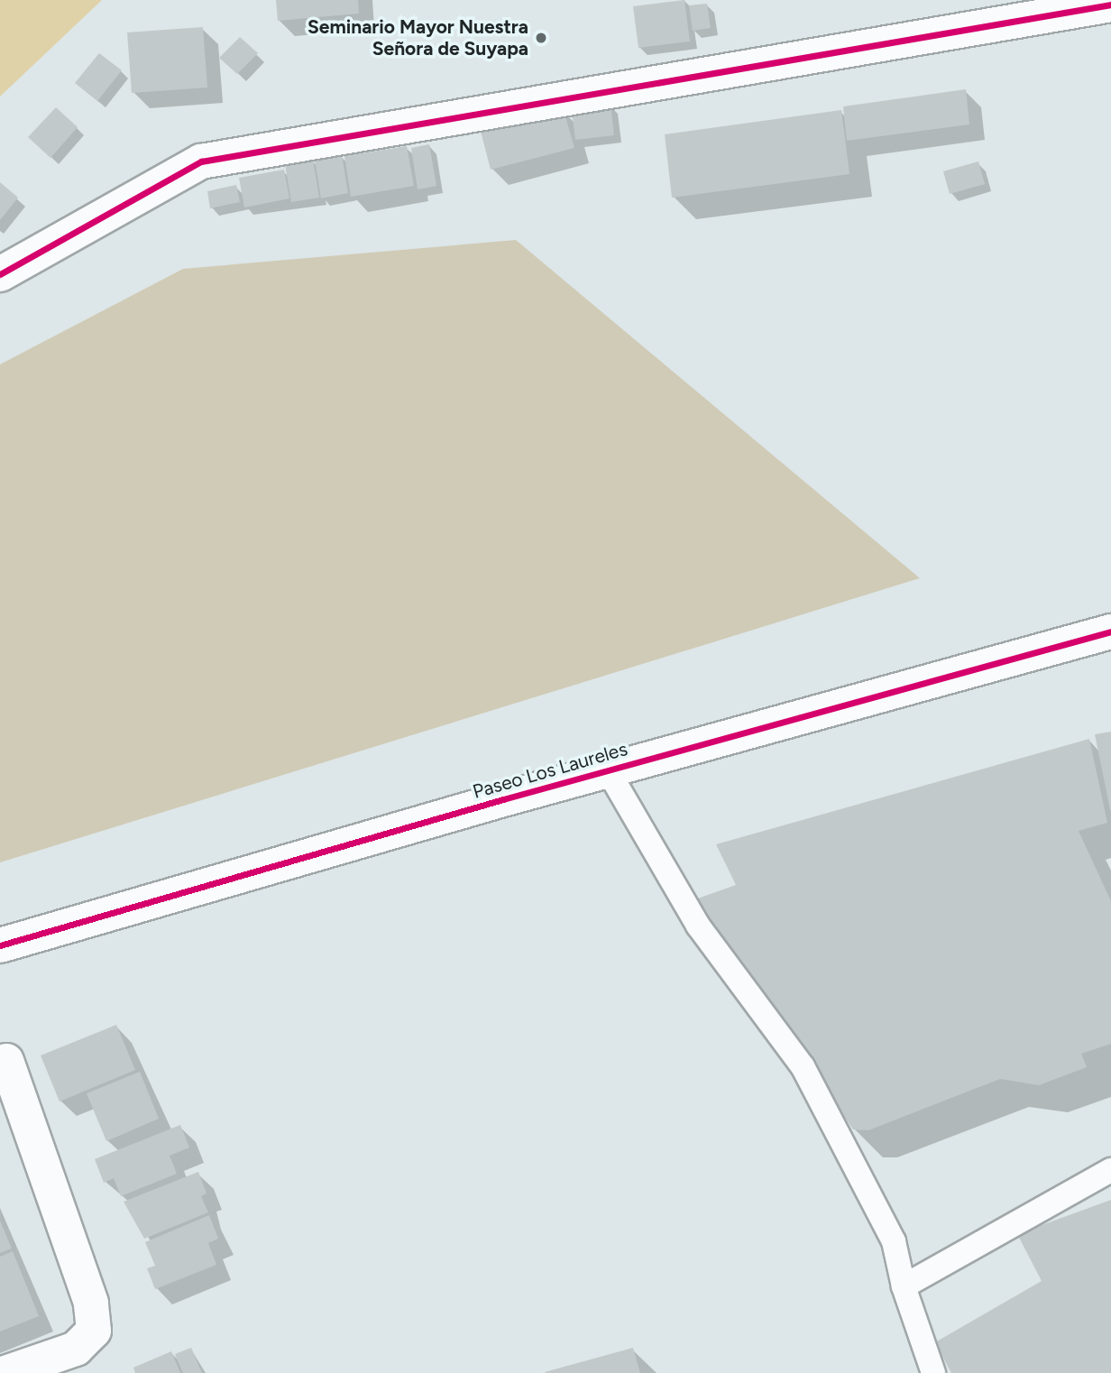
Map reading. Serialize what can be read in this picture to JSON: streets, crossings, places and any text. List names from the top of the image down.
{
  "streets": {
    "street": ["Paseo Los Laureles"]
  },
  "places": ["Seminario Mayor Nuestra Señora de Suyapa"]
}
